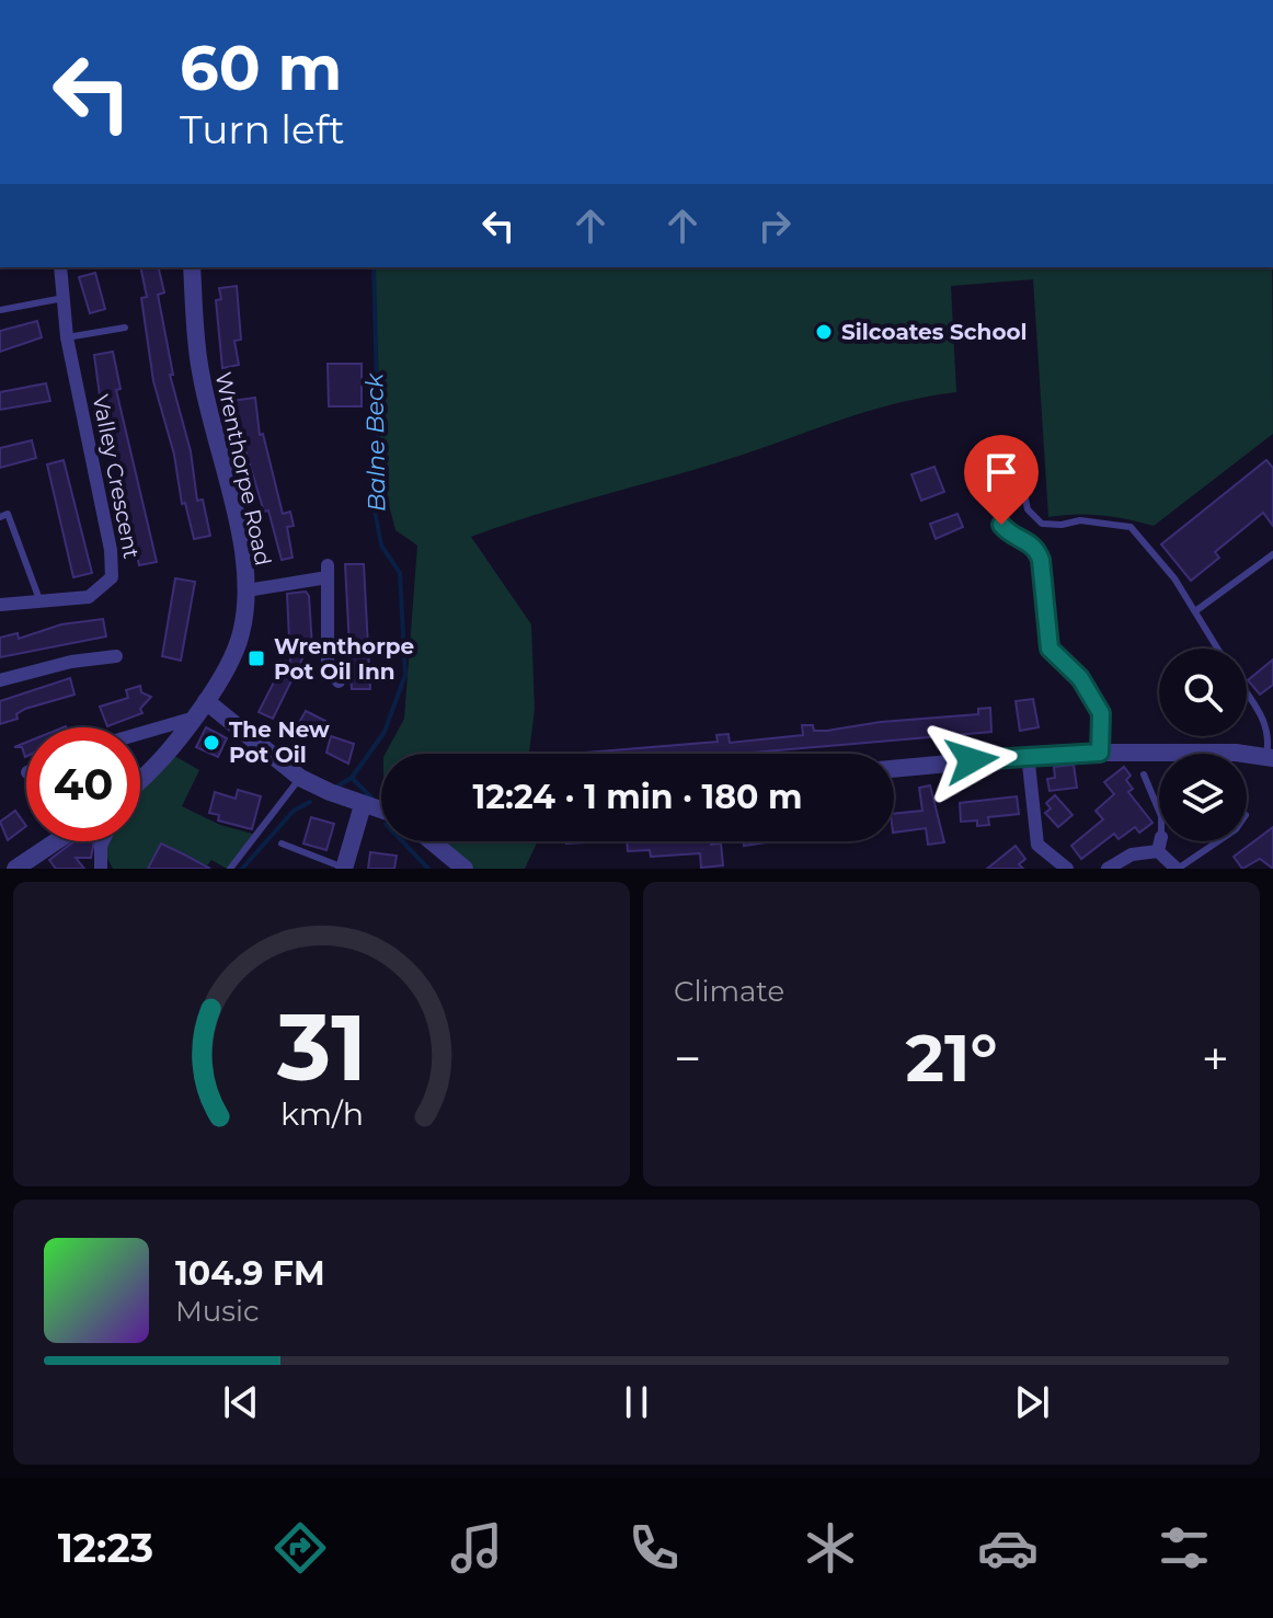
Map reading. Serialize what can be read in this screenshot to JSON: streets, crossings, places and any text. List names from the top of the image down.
{
  "streets": {
    "street": ["Wrenthorpe Road", "Valley Crescent"]
  },
  "water": ["Balne Beck"],
  "places": {
    "other": ["Silcoates School", "The New Pot Oil"],
    "transit": ["Wrenthorpe Pot Oil Inn"]
  },
  "page": {
    "turn": ["60 m", "Turn left"],
    "limit": "40",
    "trip": "12:24 · 1 min · 180 m",
    "tile": "Climate",
    "heat": ["−", "21°", "+"],
    "song": ["104.9 FM", "Music"],
    "tabs": "12:23",
    "gauge": ["31", "km/h"]
  }
}
